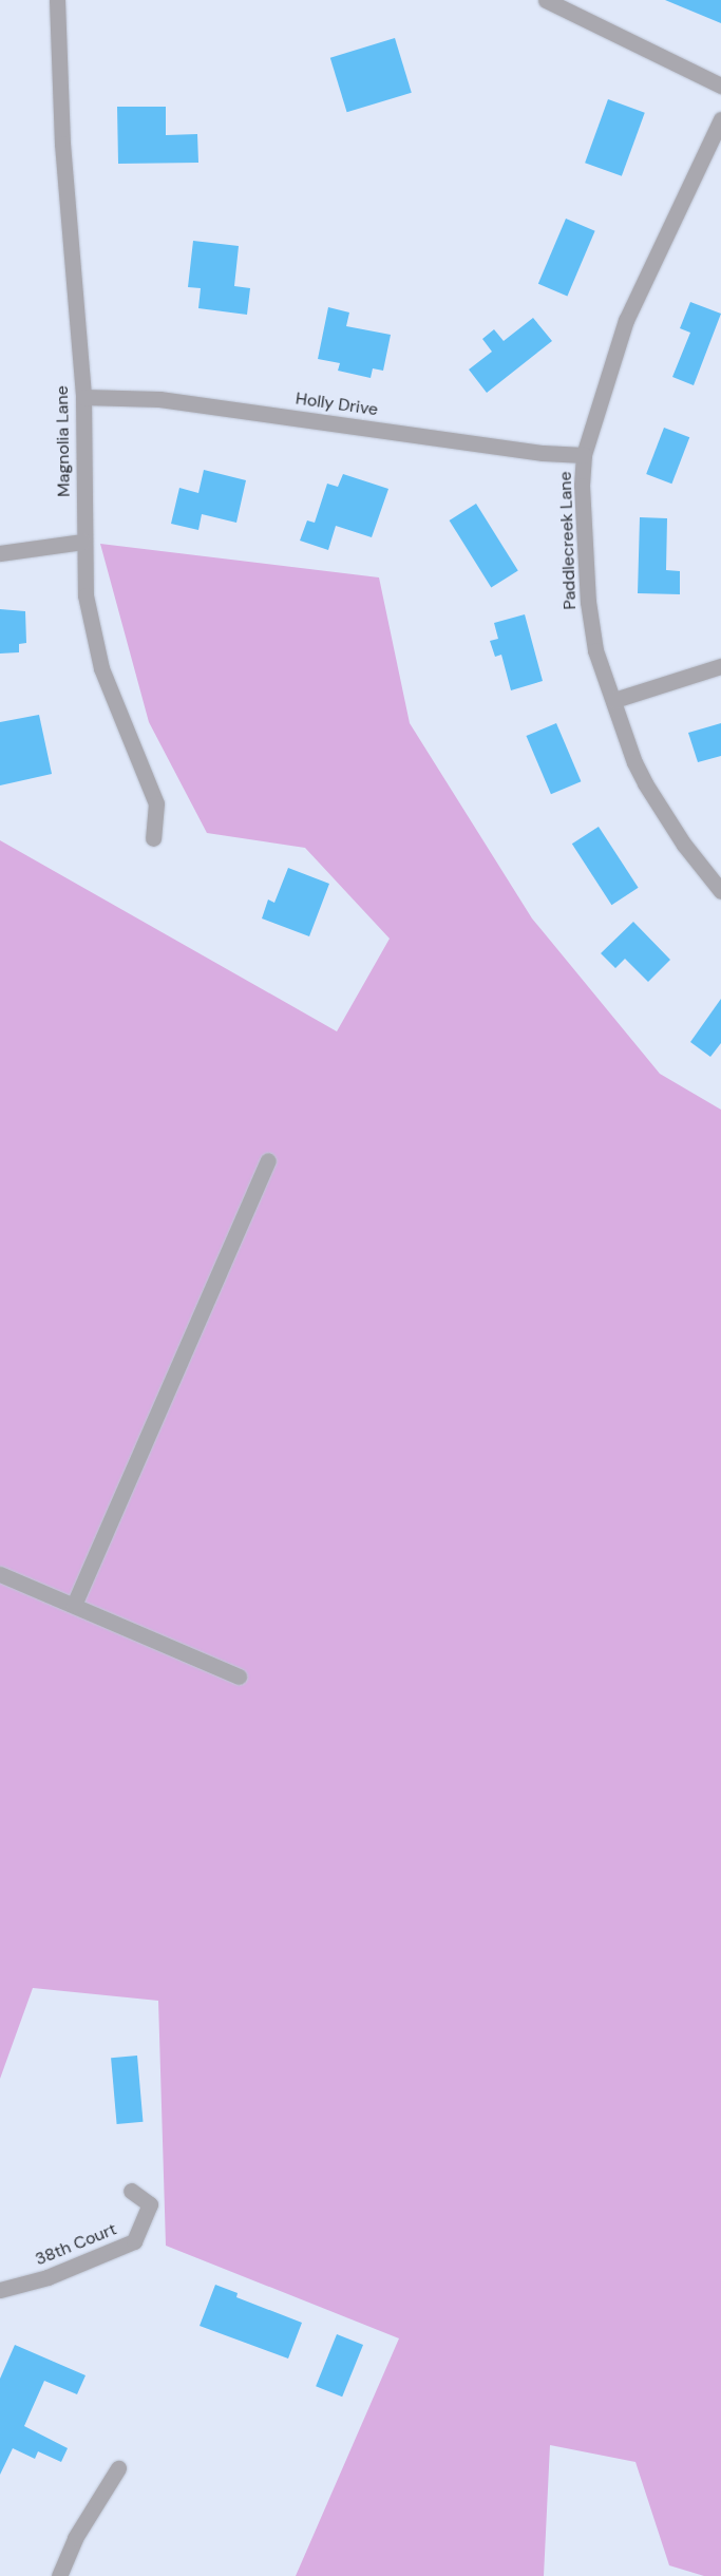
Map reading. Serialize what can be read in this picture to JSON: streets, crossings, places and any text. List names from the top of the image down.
{
  "streets": {
    "street": [
      "Holly Drive",
      "Magnolia Lane",
      "Paddlecreek Lane",
      "38th Court"
    ]
  },
  "crossings": [
    ["Holly Drive", "Magnolia Lane"],
    ["Holly Drive", "Paddlecreek Lane"]
  ]
}
